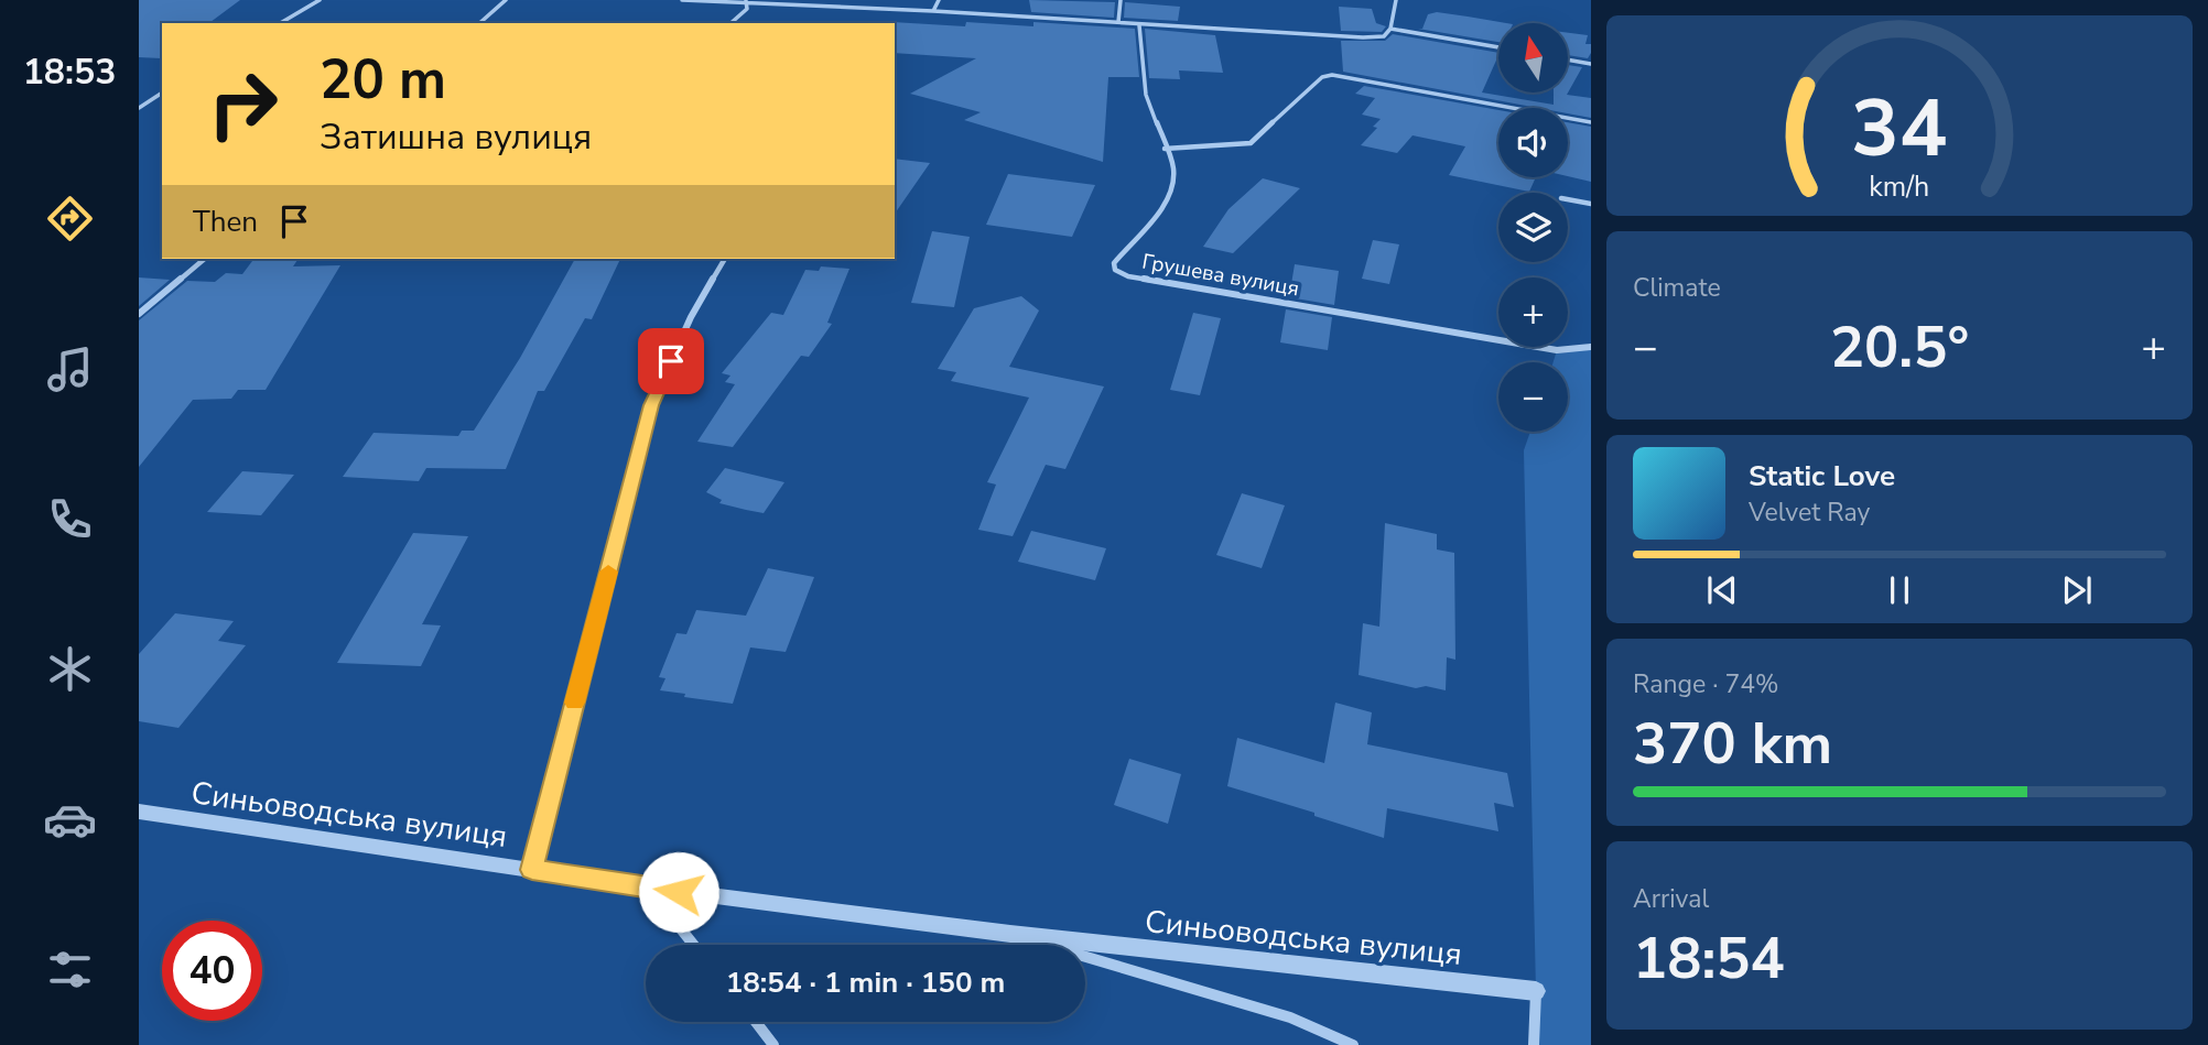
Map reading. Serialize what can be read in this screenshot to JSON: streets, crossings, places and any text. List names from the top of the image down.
{
  "streets": {
    "street": ["Грушева вулиця", "Синьоводська вулиця"]
  },
  "north": "top",
  "page": {
    "tabs": "18:53",
    "map_buttons": ["+", "−"],
    "turn": ["20 m", "Затишна вулиця"],
    "then": "Then",
    "tile": [
      "Climate",
      ["Range · 74%", "370 km"],
      ["Arrival", "18:54"]
    ],
    "heat": ["−", "20.5°", "+"],
    "song": ["Static Love", "Velvet Ray"],
    "limit": "40",
    "trip": "18:54 · 1 min · 150 m",
    "gauge": ["34", "km/h"]
  }
}
